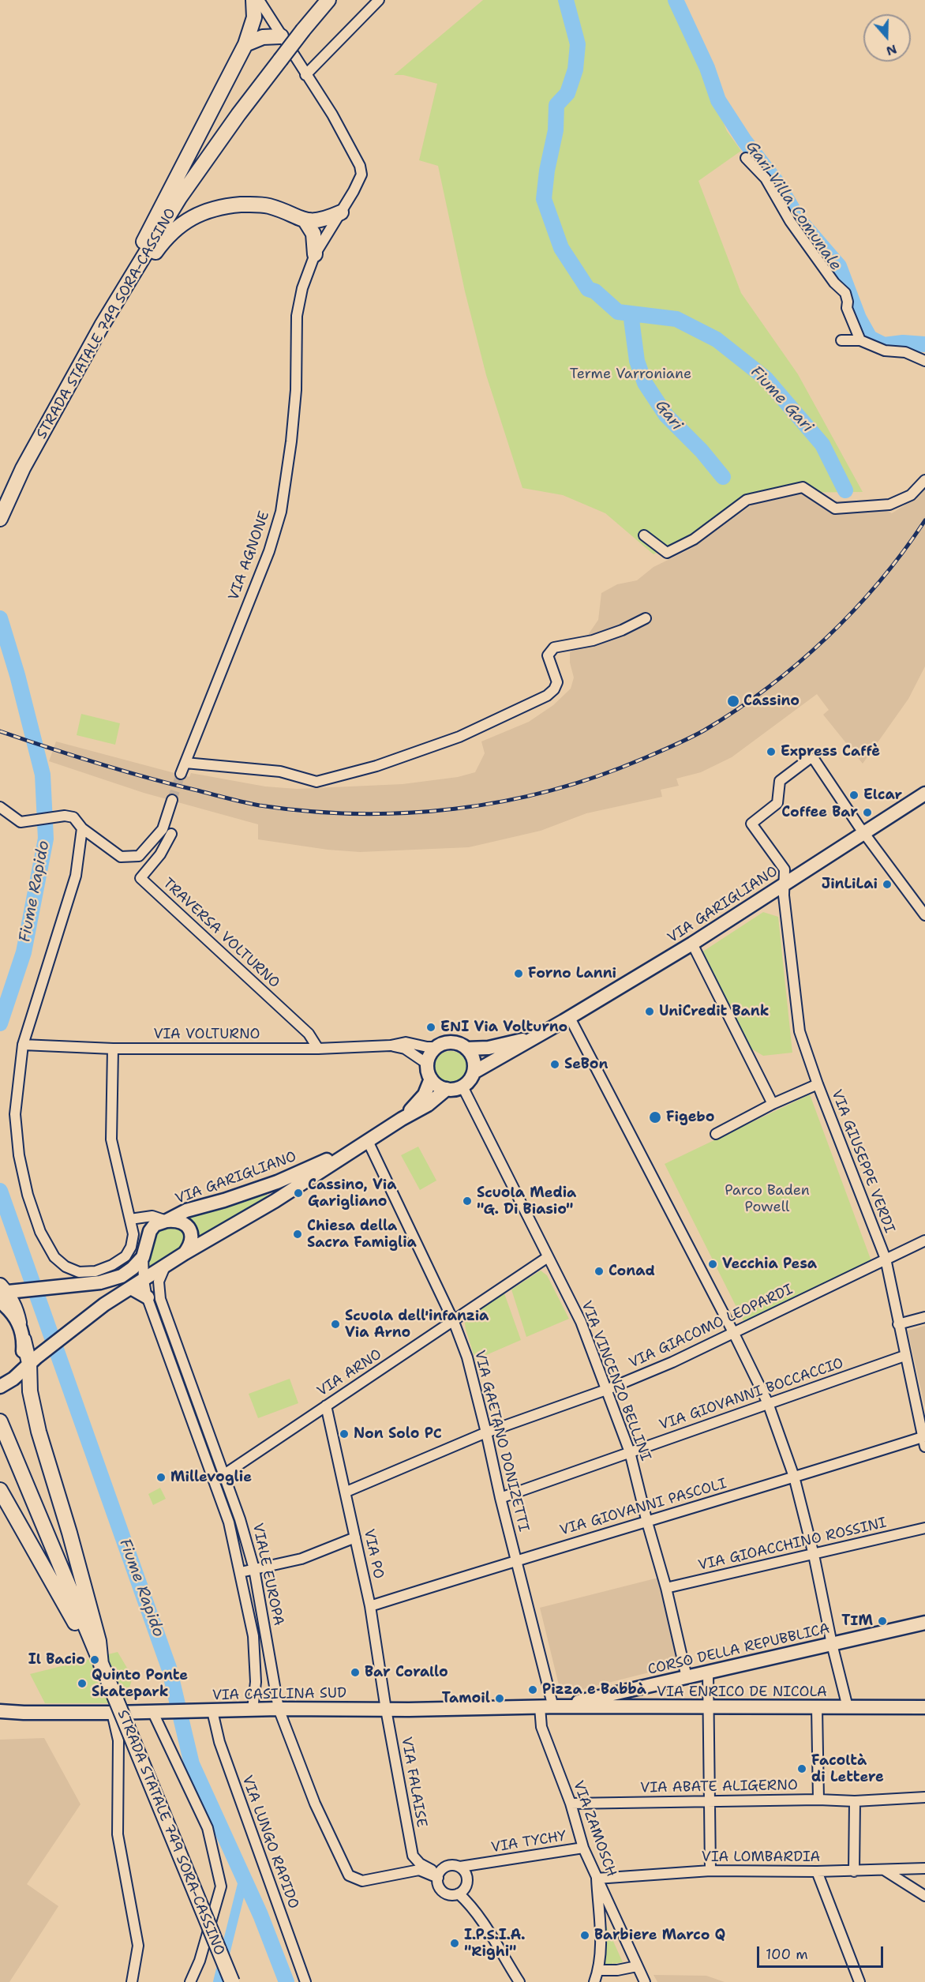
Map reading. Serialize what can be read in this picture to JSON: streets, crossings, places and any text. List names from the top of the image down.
{
  "streets": {
    "highway": ["STRADA STATALE 749 SORA-CASSINO"],
    "main road": [
      "VIA GARIGLIANO",
      "CORSO DELLA REPUBBLICA",
      "VIA ENRICO DE NICOLA",
      "VIA CASILINA SUD"
    ],
    "street": [
      "VIA AGNONE",
      "TRAVERSA VOLTURNO",
      "VIA VOLTURNO",
      "VIA GIUSEPPE VERDI",
      "VIA GIACOMO LEOPARDI",
      "VIA ARNO",
      "VIA VINCENZO BELLINI",
      "VIA GIOVANNI BOCCACCIO",
      "VIA GAETANO DONIZETTI",
      "VIA GIOVANNI PASCOLI",
      "VIA GIOACCHINO ROSSINI",
      "VIA PO",
      "VIALE EUROPA",
      "VIA FALAISE",
      "VIA ABATE ALIGERNO",
      "VIA ZAMOSCH",
      "VIA LUNGO RAPIDO",
      "VIA TYCHY",
      "VIA LOMBARDIA"
    ]
  },
  "crossings": [
    ["VIA GARIGLIANO", "VIA VOLTURNO"],
    ["VIA GARIGLIANO", "VIA GIUSEPPE VERDI"],
    ["VIA GARIGLIANO", "VIA VINCENZO BELLINI"],
    ["VIA GARIGLIANO", "VIA GAETANO DONIZETTI"],
    ["VIA GARIGLIANO", "VIALE EUROPA"],
    ["TRAVERSA VOLTURNO", "VIA VOLTURNO"],
    ["VIA VOLTURNO", "VIA VINCENZO BELLINI"],
    ["VIA GIUSEPPE VERDI", "VIA GIACOMO LEOPARDI"],
    ["VIA GIUSEPPE VERDI", "VIA GIOVANNI BOCCACCIO"],
    ["VIA GIUSEPPE VERDI", "VIA GIOVANNI PASCOLI"],
    ["VIA GIACOMO LEOPARDI", "VIA VINCENZO BELLINI"],
    ["VIA GIACOMO LEOPARDI", "VIA GAETANO DONIZETTI"],
    ["VIA GIACOMO LEOPARDI", "VIA PO"],
    ["VIA ARNO", "VIA VINCENZO BELLINI"],
    ["VIA ARNO", "VIA GAETANO DONIZETTI"],
    ["VIA ARNO", "VIA PO"],
    ["VIA ARNO", "VIALE EUROPA"],
    ["VIA VINCENZO BELLINI", "VIA GIOVANNI BOCCACCIO"],
    ["VIA VINCENZO BELLINI", "VIA GIOVANNI PASCOLI"],
    ["VIA VINCENZO BELLINI", "VIA GIOACCHINO ROSSINI"],
    ["VIA VINCENZO BELLINI", "CORSO DELLA REPUBBLICA"],
    ["VIA GIOVANNI BOCCACCIO", "VIA GAETANO DONIZETTI"],
    ["VIA GAETANO DONIZETTI", "VIA GIOVANNI PASCOLI"],
    ["VIA GAETANO DONIZETTI", "VIA ENRICO DE NICOLA"],
    ["VIA GAETANO DONIZETTI", "VIA CASILINA SUD"],
    ["VIA GAETANO DONIZETTI", "VIA ZAMOSCH"],
    ["VIA GIOVANNI PASCOLI", "VIA PO"],
    ["VIA PO", "VIA CASILINA SUD"],
    ["VIA PO", "VIA FALAISE"],
    ["VIALE EUROPA", "VIA CASILINA SUD"],
    ["VIALE EUROPA", "VIA FALAISE"],
    ["VIALE EUROPA", "VIA TYCHY"],
    ["CORSO DELLA REPUBBLICA", "VIA ENRICO DE NICOLA"],
    ["VIA ENRICO DE NICOLA", "VIA CASILINA SUD"],
    ["VIA ENRICO DE NICOLA", "VIA ZAMOSCH"],
    ["VIA CASILINA SUD", "VIA FALAISE"],
    ["VIA CASILINA SUD", "VIA ZAMOSCH"],
    ["VIA CASILINA SUD", "VIA LUNGO RAPIDO"],
    ["VIA FALAISE", "VIA TYCHY"],
    ["VIA ABATE ALIGERNO", "VIA ZAMOSCH"],
    ["VIA ZAMOSCH", "VIA TYCHY"],
    ["VIA ZAMOSCH", "VIA LOMBARDIA"]
  ],
  "water": [
    "Gari Villa Comunale",
    "Fiume Gari",
    "Gari",
    "Fiume Rapido"
  ],
  "parks": ["Terme Varroniane", "Parco Baden Powell"],
  "places": [
    "Cassino",
    "Express Caffè",
    "Elcar",
    "Coffee Bar",
    "JinLiLai",
    "Forno Lanni",
    "UniCredit Bank",
    "ENI Via Volturno",
    "SeBon",
    "Figebo",
    "Cassino, Via Garigliano",
    "Scuola Media \"G. Di Biasio\"",
    "Chiesa della Sacra Famiglia",
    "Vecchia Pesa",
    "Conad",
    "Scuola dell'infanzia Via Arno",
    "Non Solo PC",
    "Millevoglie",
    "TIM",
    "Il Bacio",
    "Bar Corallo",
    "Quinto Ponte Skatepark",
    "Pizza e Babbà",
    "Tamoil",
    "Facoltà di Lettere",
    "Barbiere Marco Q",
    "I.P.S.I.A. \"Righi\""
  ],
  "scale_bar": "100 m",
  "north": "bottom"
}
